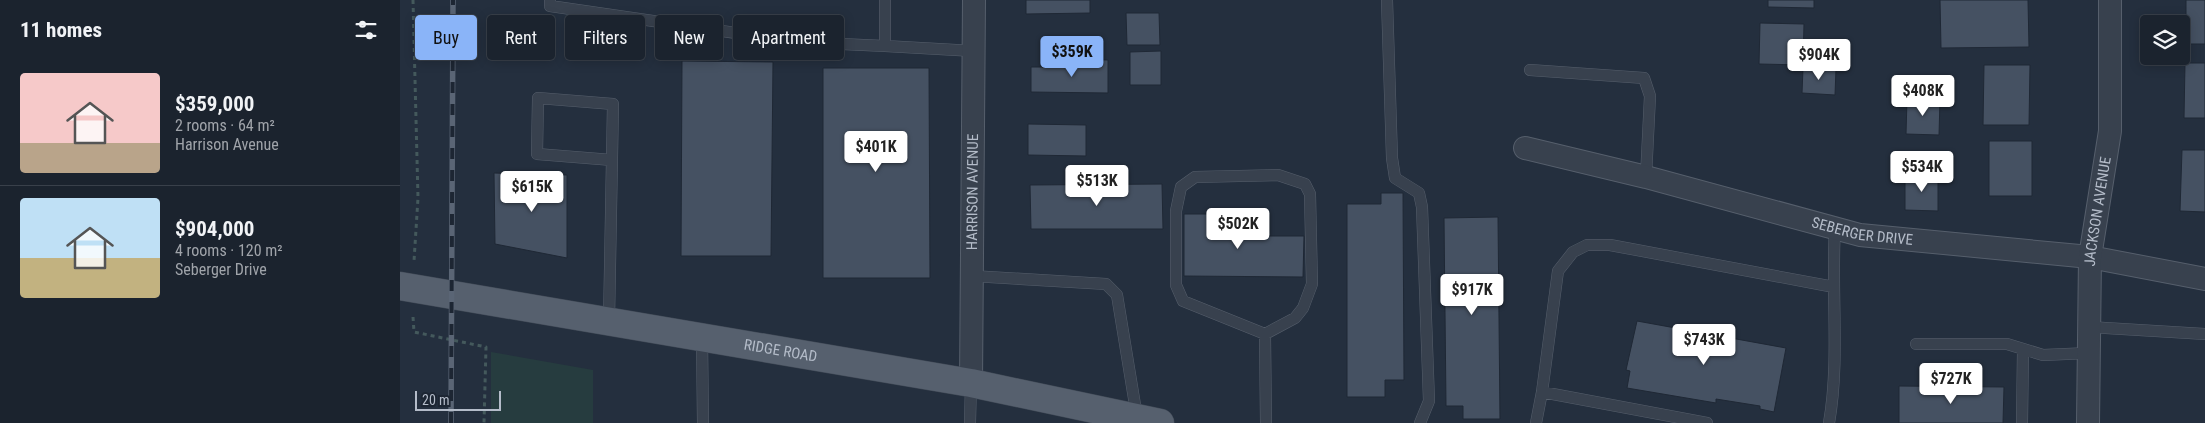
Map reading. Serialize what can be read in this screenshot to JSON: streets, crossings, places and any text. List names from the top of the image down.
{
  "streets": {
    "main road": ["RIDGE ROAD"],
    "street": ["HARRISON AVENUE", "JACKSON AVENUE", "SEBERGER DRIVE"]
  },
  "crossings": [
    ["HARRISON AVENUE", "RIDGE ROAD"],
    ["JACKSON AVENUE", "SEBERGER DRIVE"]
  ],
  "scale_bar": "20 m",
  "page": {
    "heading": "11 homes",
    "chip": [
      "Buy",
      "Rent",
      "Filters",
      "New",
      "Apartment"
    ],
    "price": [
      "$359K",
      "$904K",
      "$408K",
      "$401K",
      "$534K",
      "$513K",
      "$615K",
      "$502K",
      "$917K",
      "$743K",
      "$727K"
    ],
    "list": [
      {
        "name": "$359,000",
        "note": "2 rooms · 64 m² · Harrison Avenue"
      },
      {
        "name": "$904,000",
        "note": "4 rooms · 120 m² · Seberger Drive"
      }
    ],
    "scale": "20 m"
  }
}
